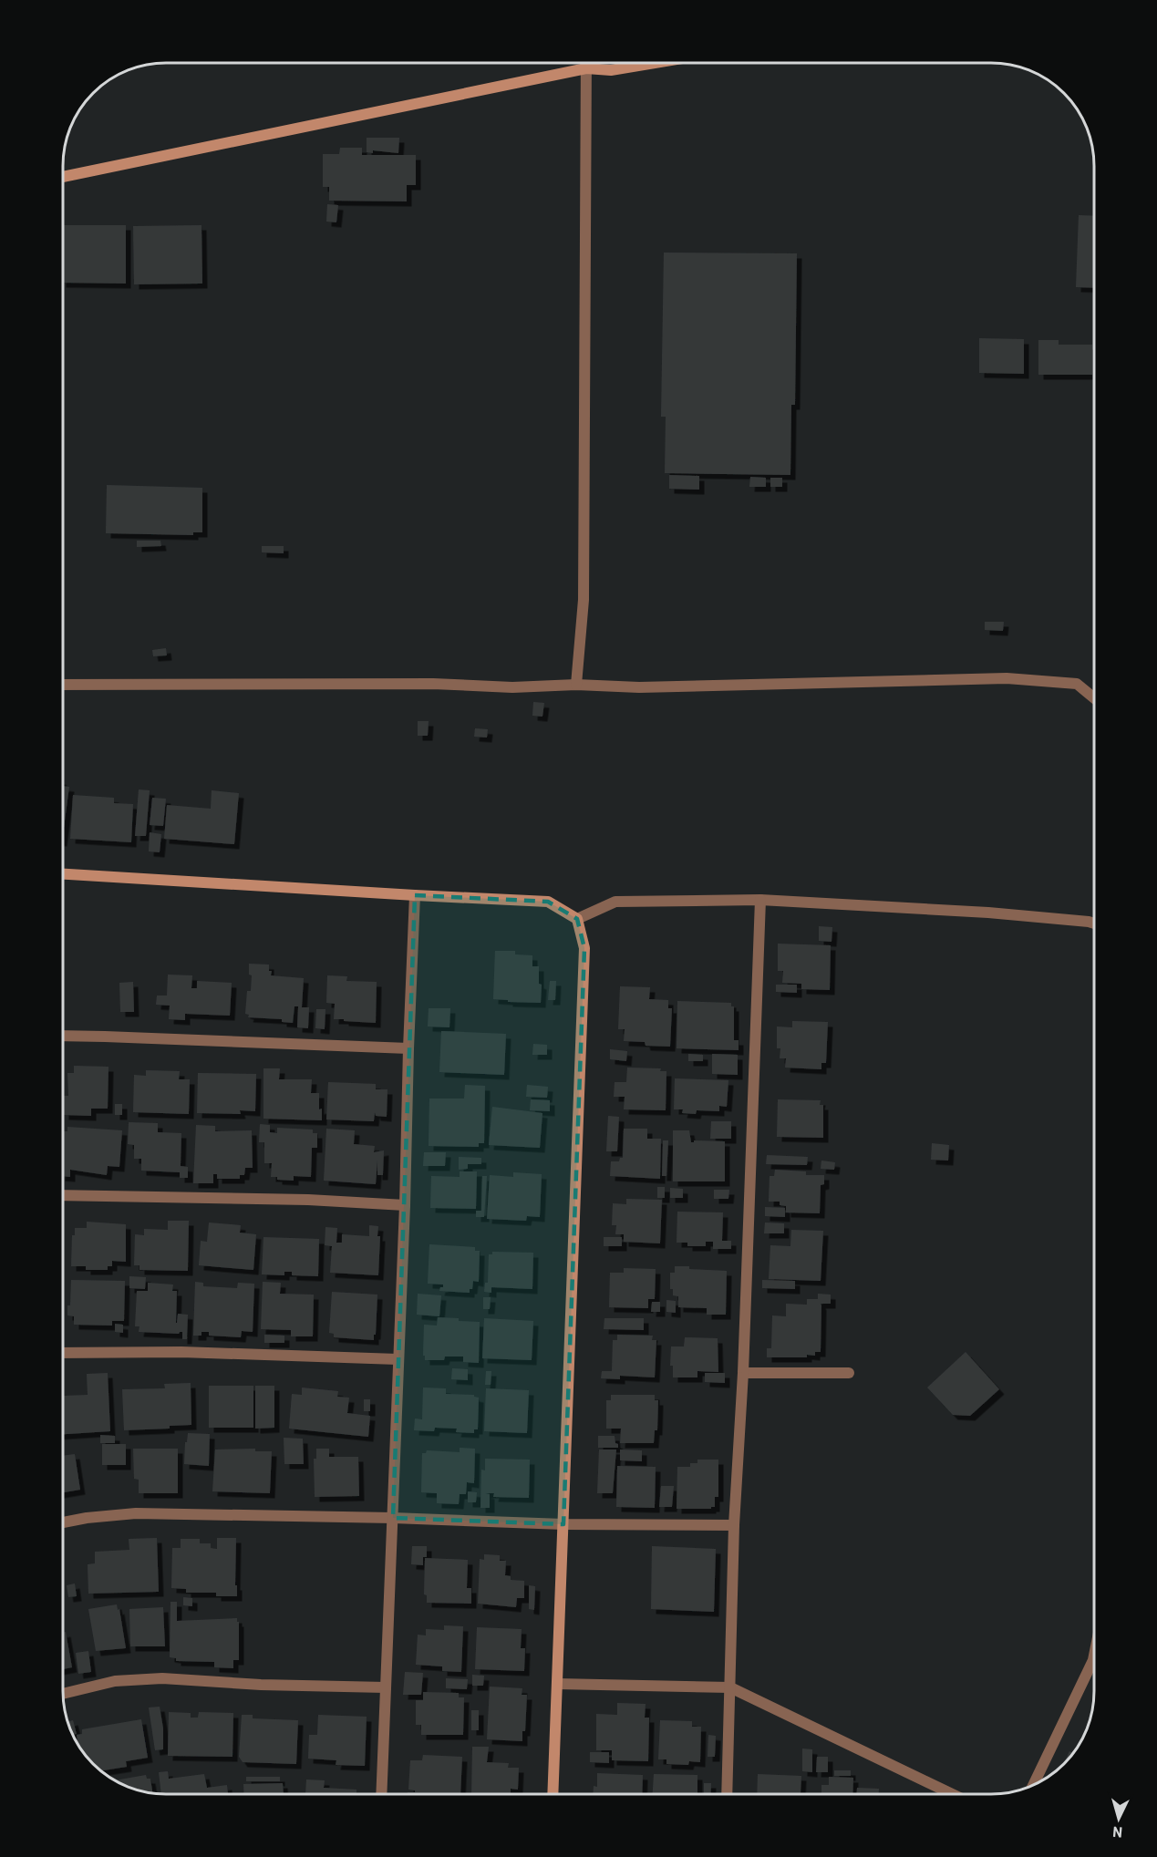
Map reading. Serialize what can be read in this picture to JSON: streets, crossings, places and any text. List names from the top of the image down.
{
  "north": "bottom"
}
